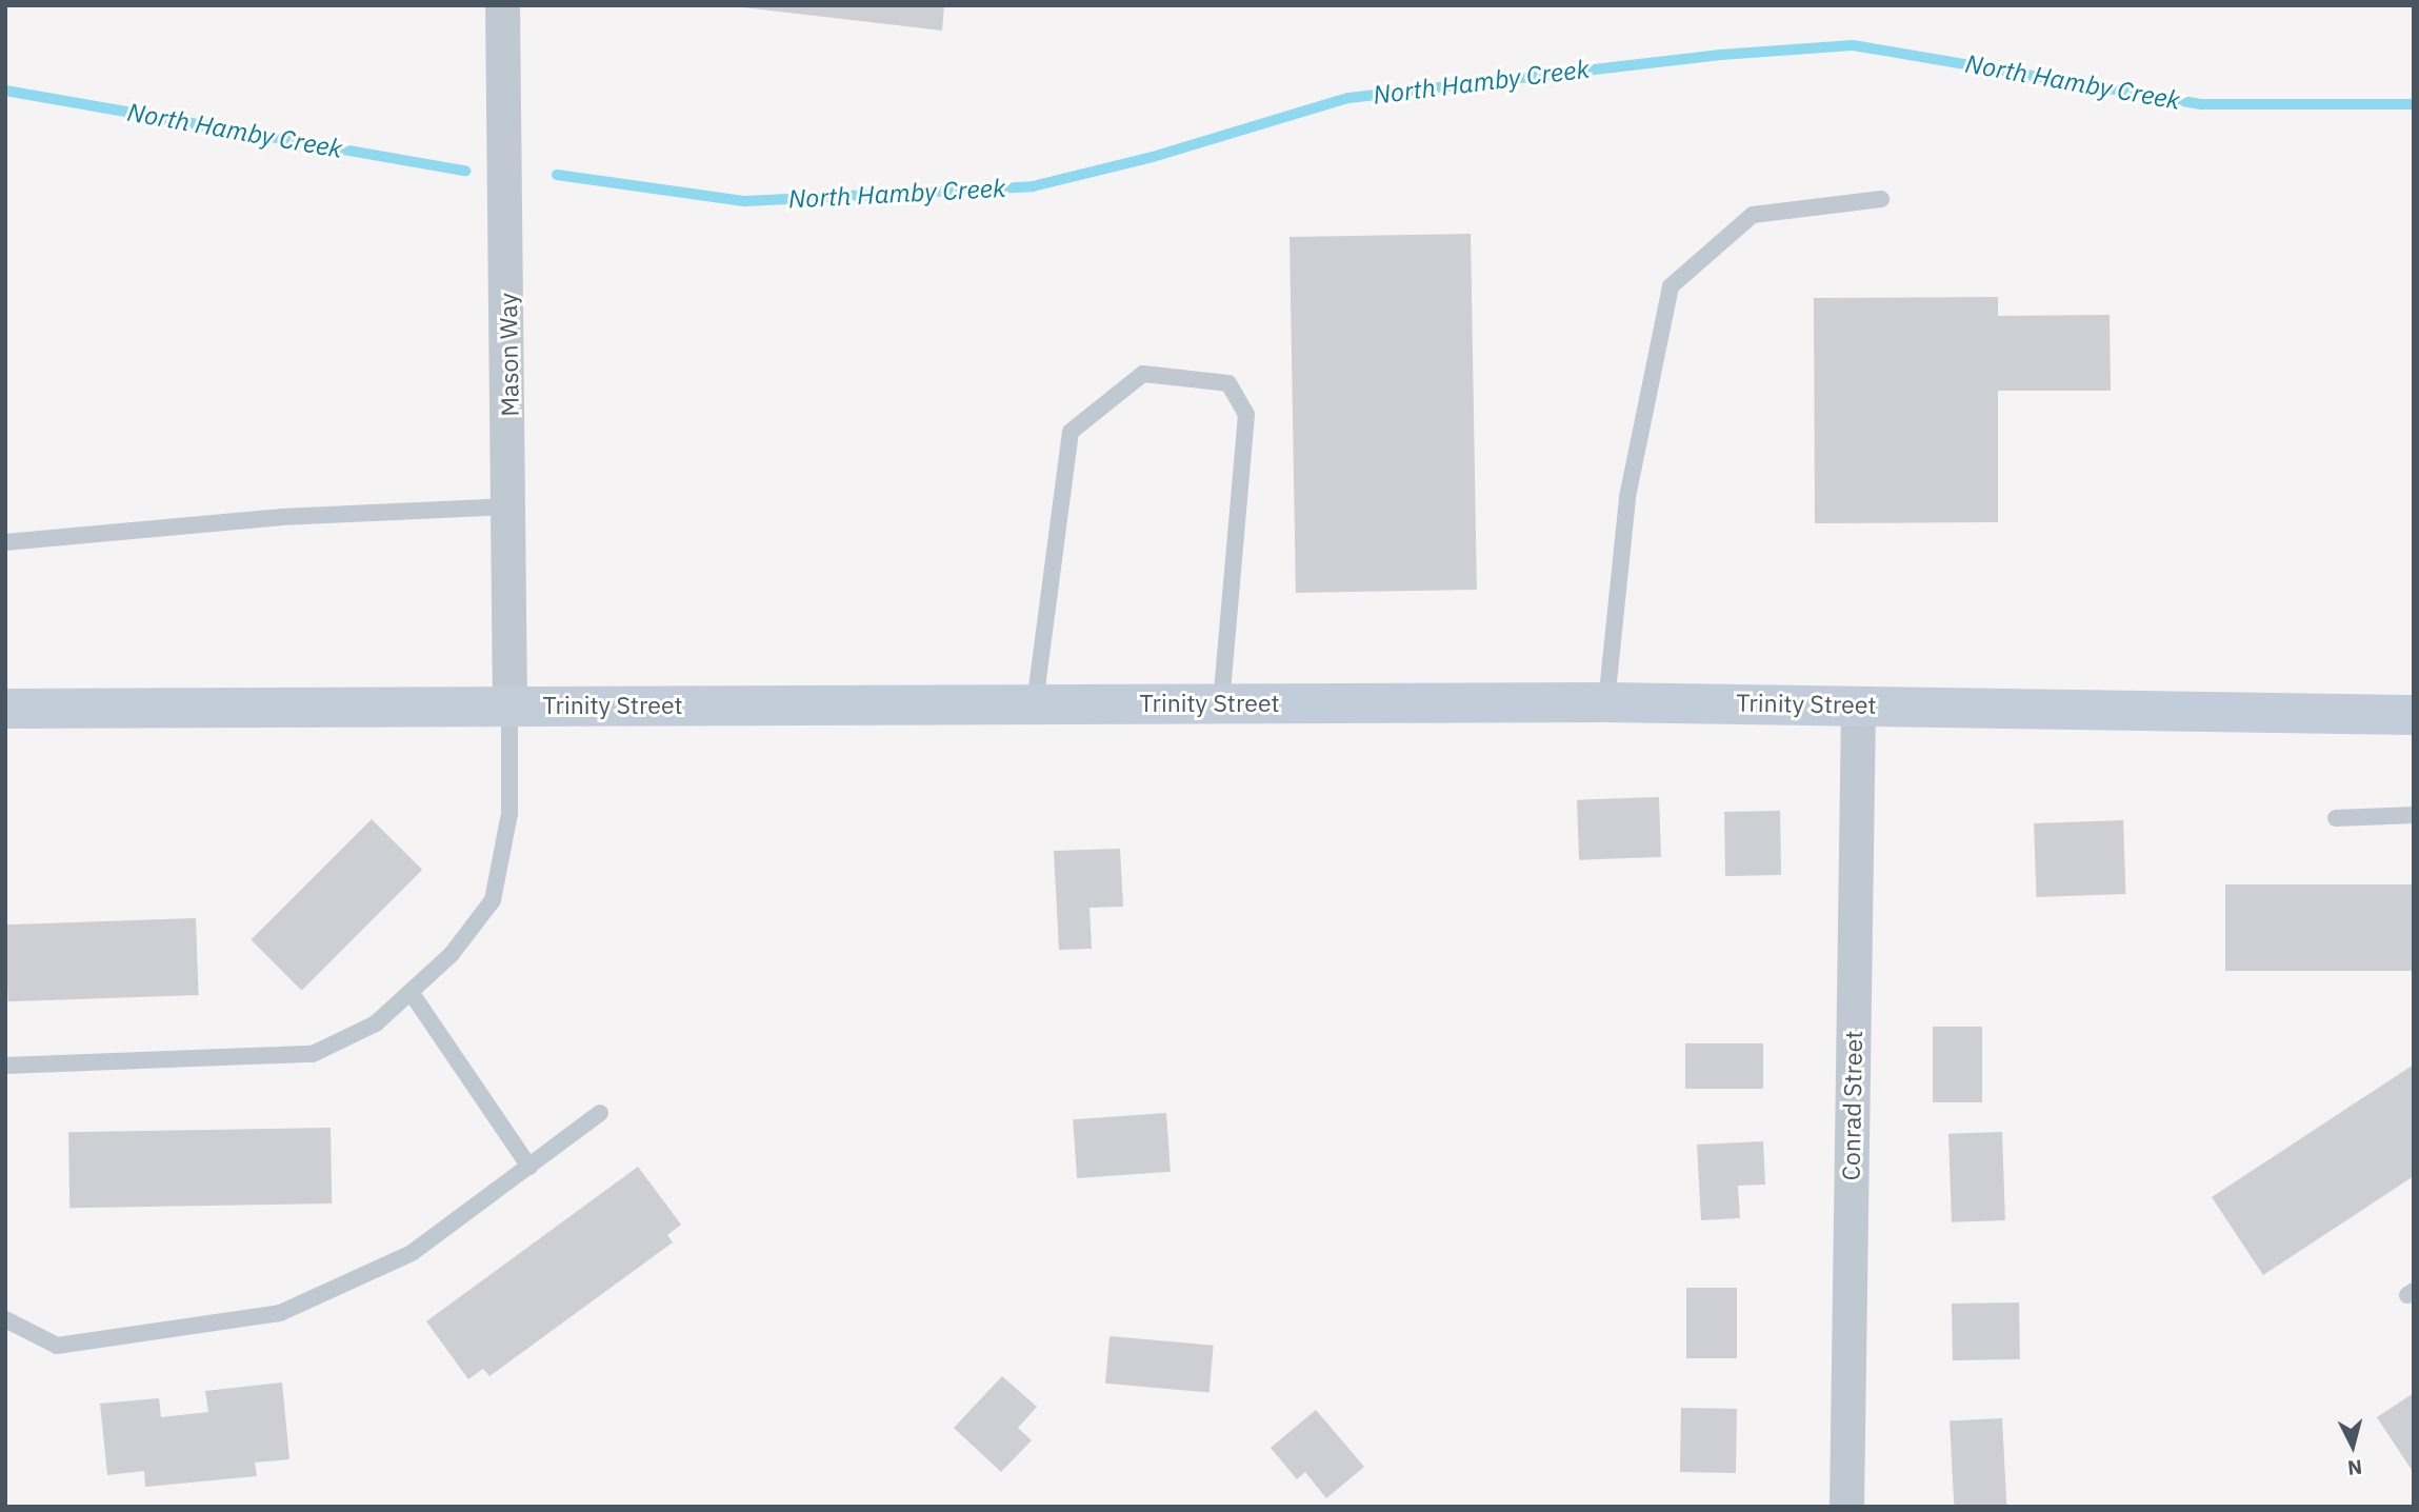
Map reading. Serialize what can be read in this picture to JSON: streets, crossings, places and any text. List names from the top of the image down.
{
  "streets": {
    "street": ["Mason Way", "Trinity Street", "Conrad Street"]
  },
  "crossings": [
    ["Mason Way", "Trinity Street"],
    ["Trinity Street", "Conrad Street"]
  ],
  "water": ["North Hamby Creek"],
  "north": "bottom"
}
